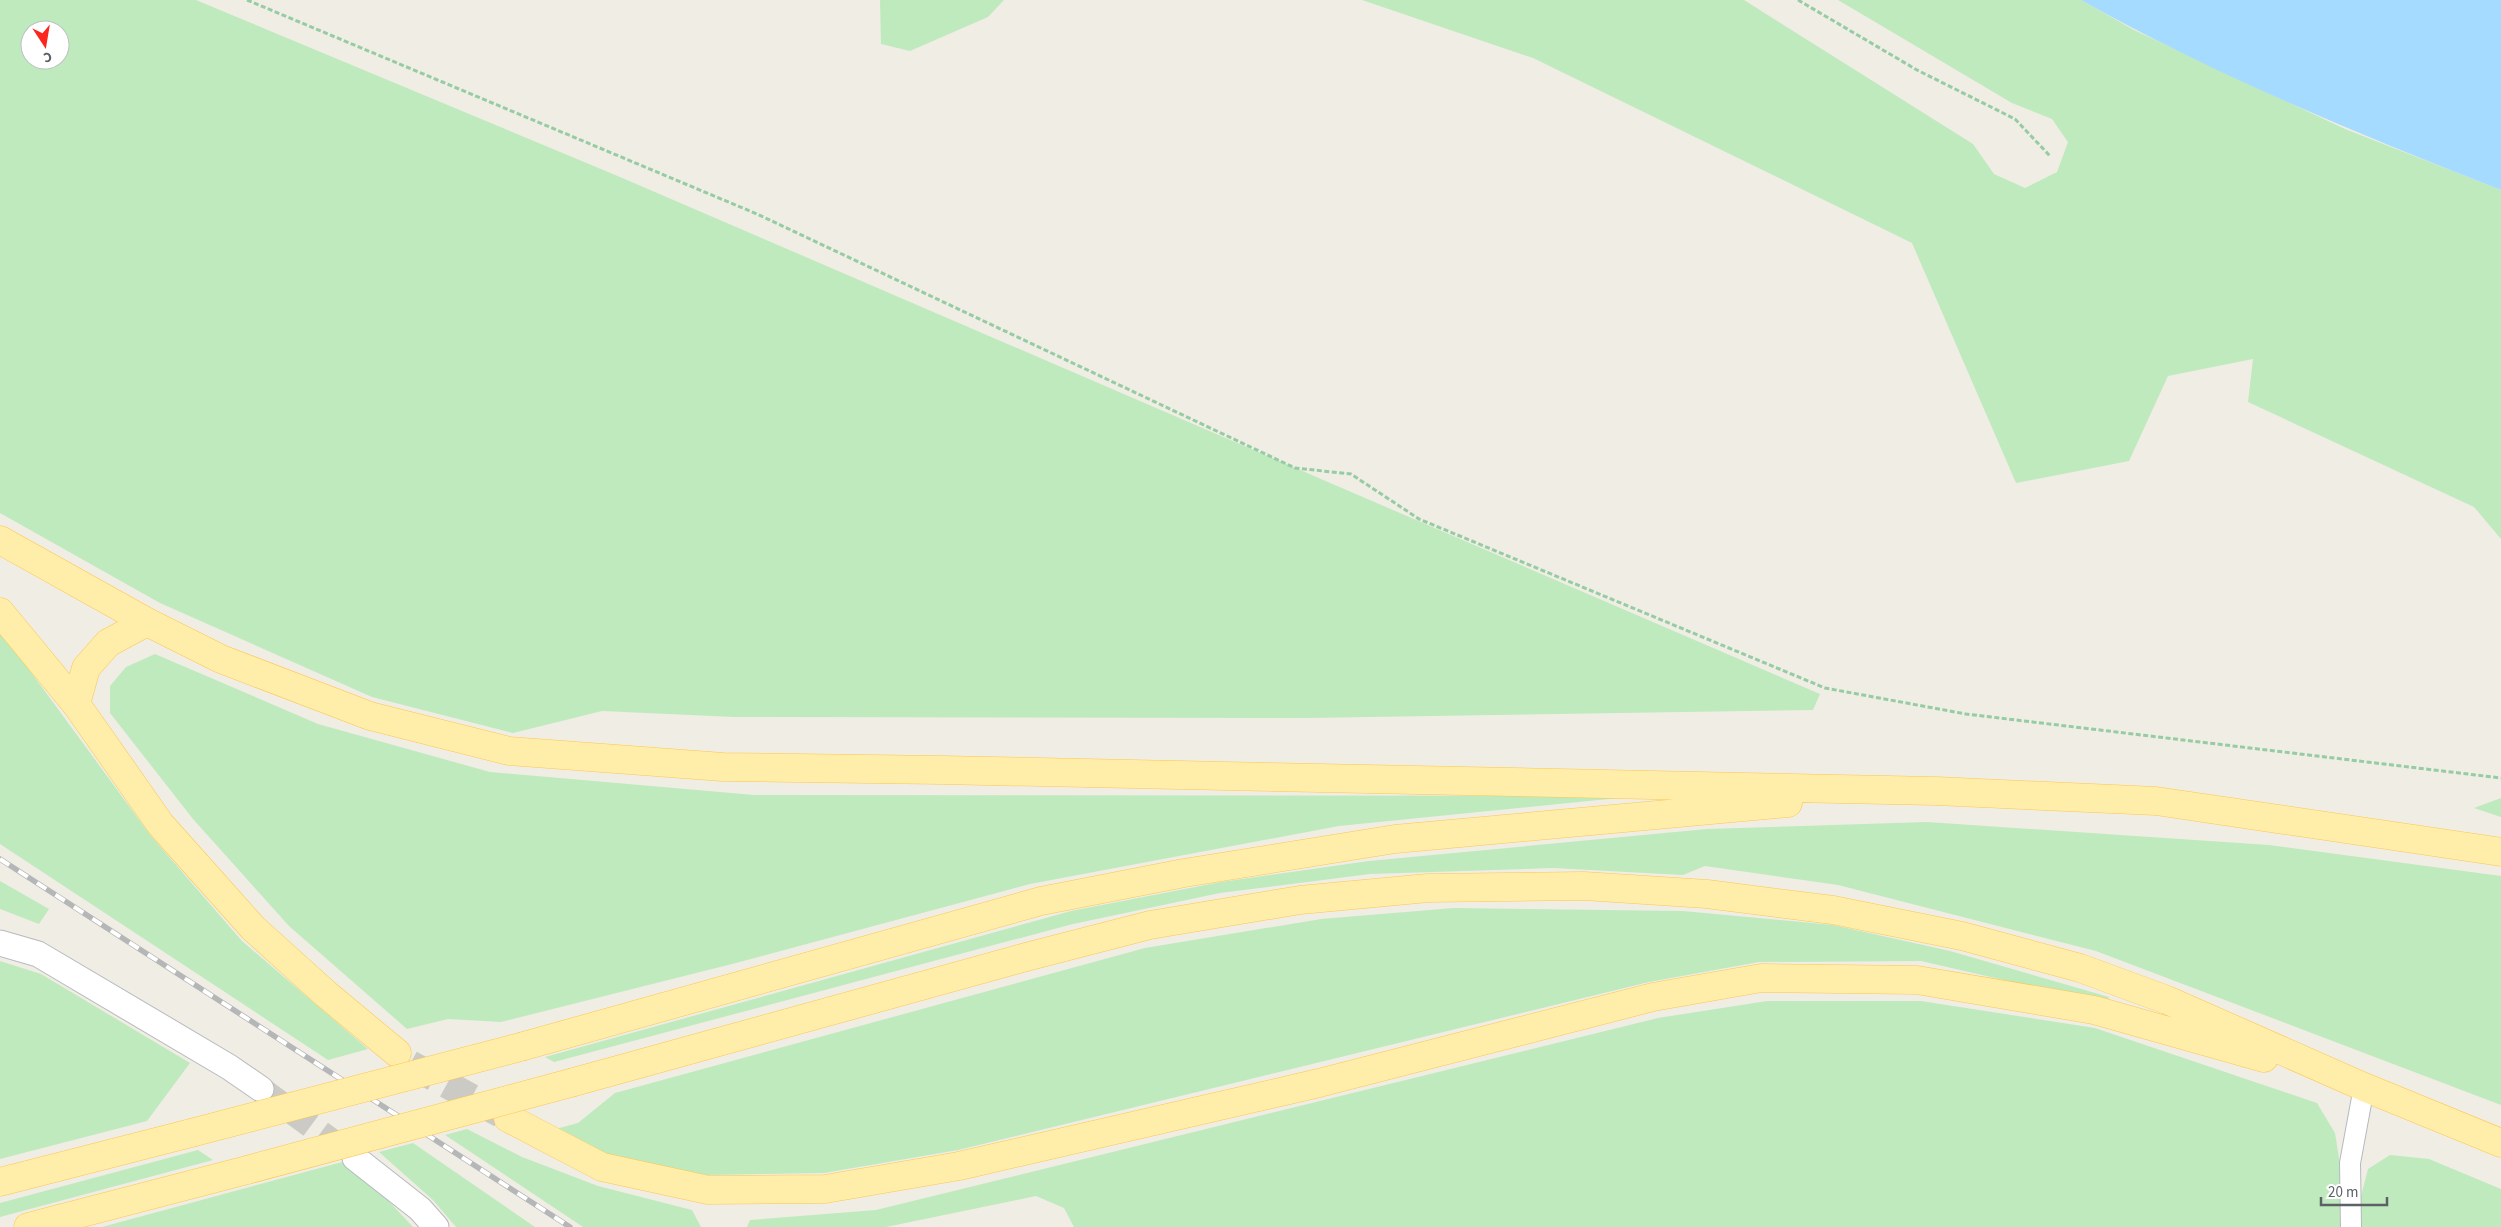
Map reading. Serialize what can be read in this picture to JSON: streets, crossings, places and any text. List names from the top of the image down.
{
  "scale_bar": "20 m",
  "north": "bottom"
}
